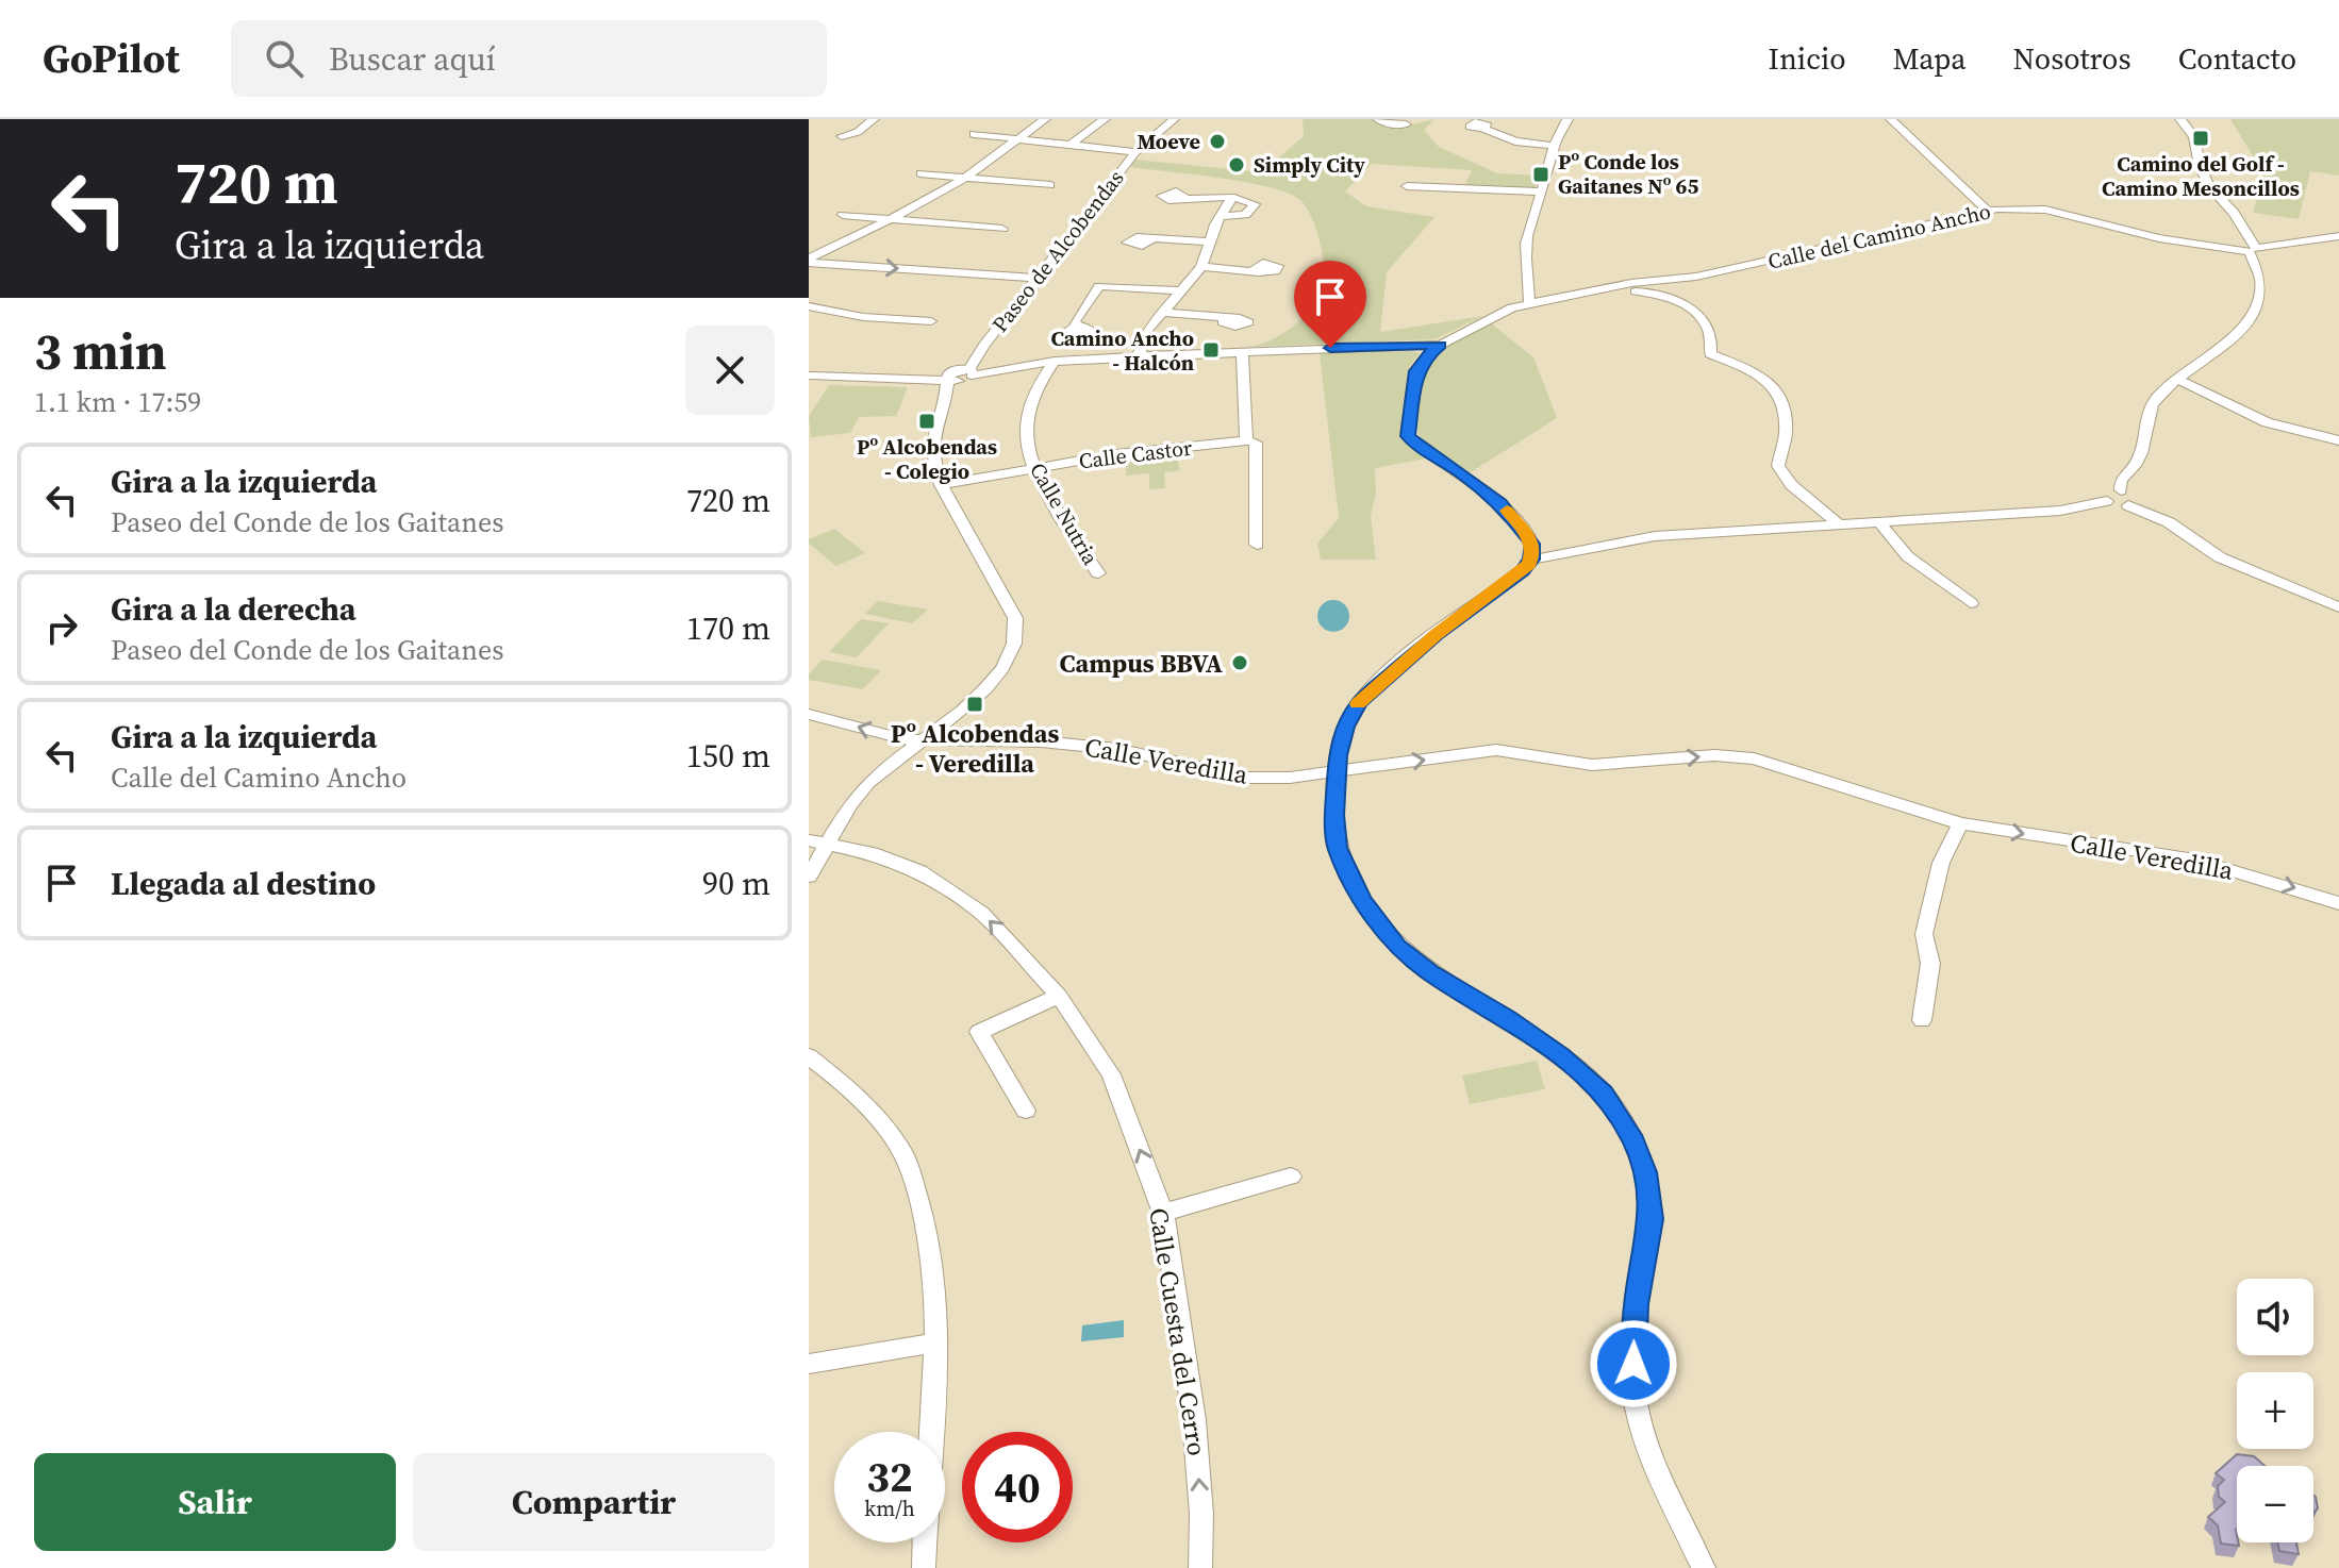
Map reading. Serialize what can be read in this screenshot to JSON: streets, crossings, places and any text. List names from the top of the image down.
{
  "streets": {
    "street": [
      "Calle del Camino Ancho",
      "Paseo de Alcobendas",
      "Calle Castor",
      "Calle Nutria",
      "Calle Veredilla",
      "Calle Cuesta del Cerro"
    ]
  },
  "crossings": [
    ["Paseo de Alcobendas", "Calle Castor"],
    ["Paseo de Alcobendas", "Calle Veredilla"],
    ["Paseo de Alcobendas", "Calle Cuesta del Cerro"],
    ["Calle Castor", "Calle Nutria"]
  ],
  "one_way": ["Calle Cuesta del Cerro"],
  "places": {
    "transit": [
      "Camino del Golf - Camino Mesoncillos",
      "Pº Conde los Gaitanes Nº 65",
      "Camino Ancho - Halcón",
      "Pº Alcobendas - Colegio",
      "Pº Alcobendas - Veredilla"
    ],
    "other": ["Moeve", "Simply City", "Campus BBVA"]
  },
  "page": {
    "header": "GoPilot",
    "search": "Buscar aquí",
    "nav": [
      "Inicio",
      "Mapa",
      "Nosotros",
      "Contacto"
    ],
    "turn": ["720 m", "Gira a la izquierda"],
    "heading": ["3 min", "1.1 km · 17:59"],
    "list": [
      {
        "name": "Gira a la izquierda",
        "note": "Paseo del Conde de los Gaitanes",
        "value": "720 m"
      },
      {
        "name": "Gira a la derecha",
        "note": "Paseo del Conde de los Gaitanes",
        "value": "170 m"
      },
      {
        "name": "Gira a la izquierda",
        "note": "Calle del Camino Ancho",
        "value": "150 m"
      },
      {
        "name": "Llegada al destino",
        "value": "90 m"
      }
    ],
    "map_buttons": ["+", "−"],
    "speed": "32 km/h",
    "limit": "40",
    "buttons": ["Salir", "Compartir"]
  }
}
